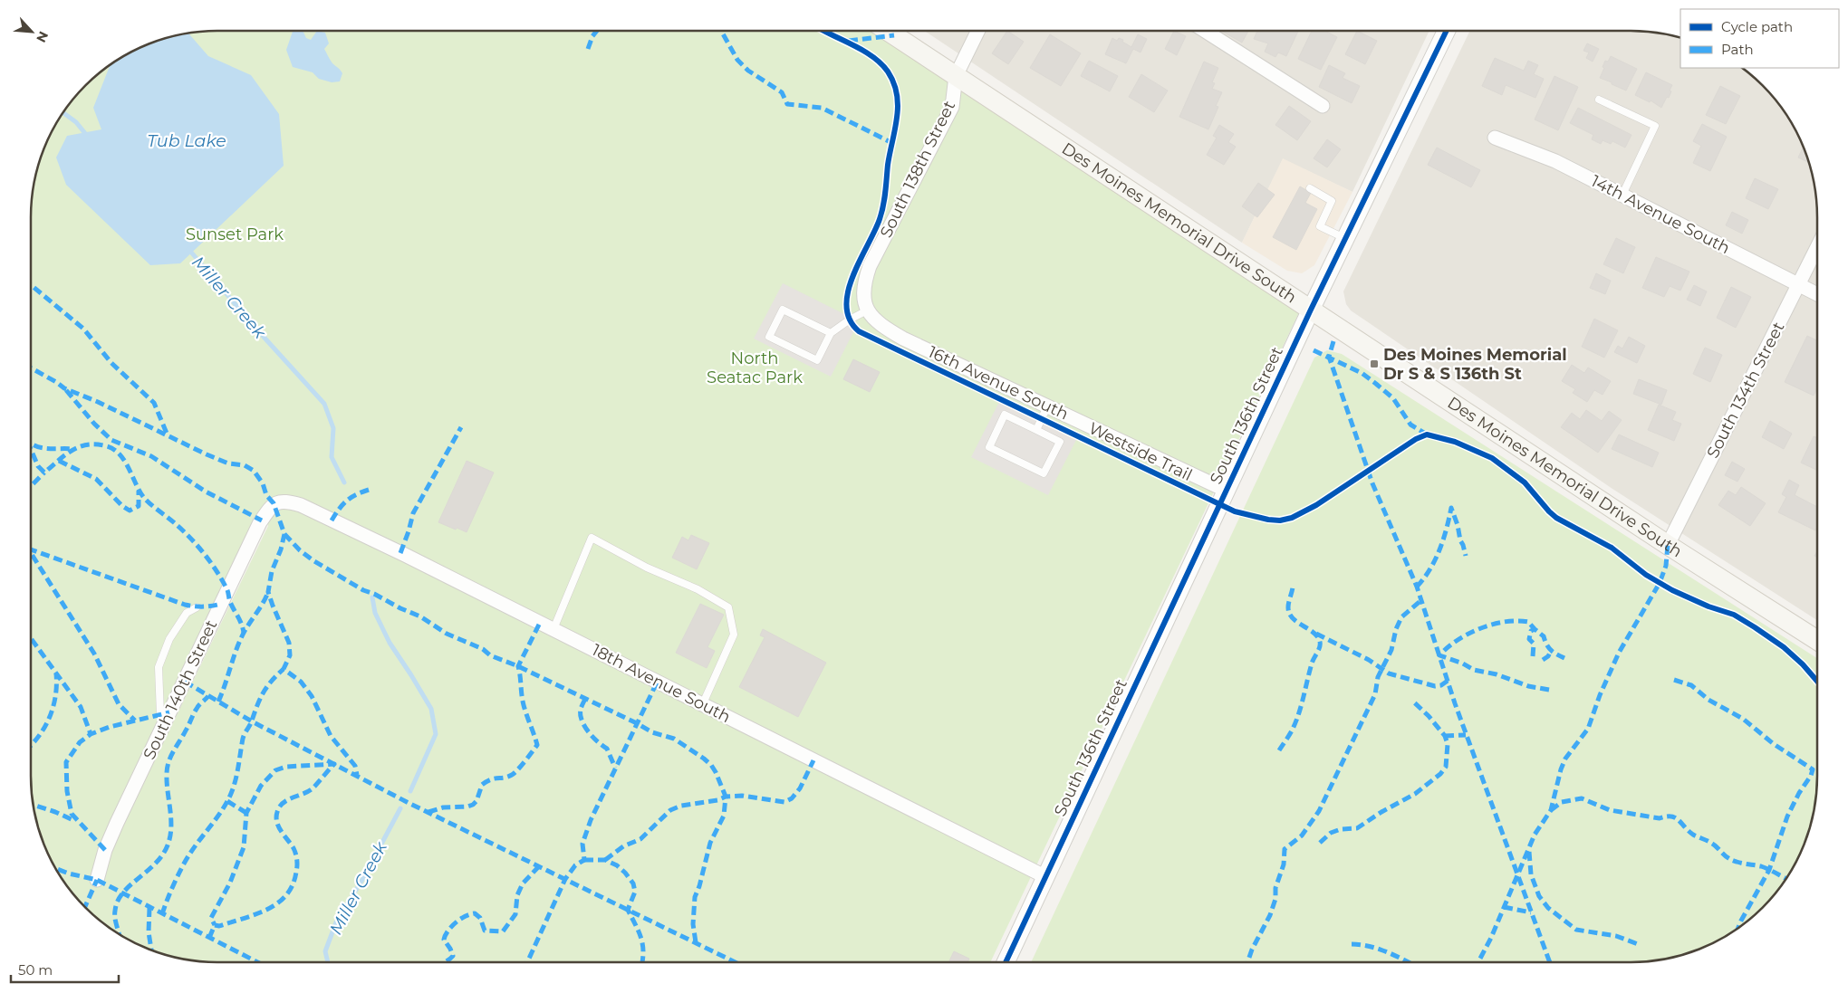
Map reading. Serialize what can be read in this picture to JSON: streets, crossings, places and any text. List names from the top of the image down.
{
  "streets": {
    "main road": ["Des Moines Memorial Drive South"],
    "street": [
      "South 138th Street",
      "14th Avenue South",
      "16th Avenue South",
      "South 134th Street",
      "South 136th Street",
      "18th Avenue South",
      "South 140th Street"
    ],
    "cycle path": ["Westside Trail"]
  },
  "crossings": [
    ["South 138th Street", "Des Moines Memorial Drive South"],
    ["South 138th Street", "16th Avenue South"],
    ["14th Avenue South", "South 134th Street"],
    ["Des Moines Memorial Drive South", "South 134th Street"],
    ["Des Moines Memorial Drive South", "South 136th Street"],
    ["16th Avenue South", "South 136th Street"],
    ["South 136th Street", "18th Avenue South"],
    ["18th Avenue South", "South 140th Street"]
  ],
  "water": ["Tub Lake", "Miller Creek"],
  "parks": ["Sunset Park", "North Seatac Park"],
  "places": {
    "transit": ["Des Moines Memorial Dr S & S 136th St"]
  },
  "legend": ["Cycle path", "Path"],
  "scale_bar": "50 m",
  "north": "bottom right"
}
